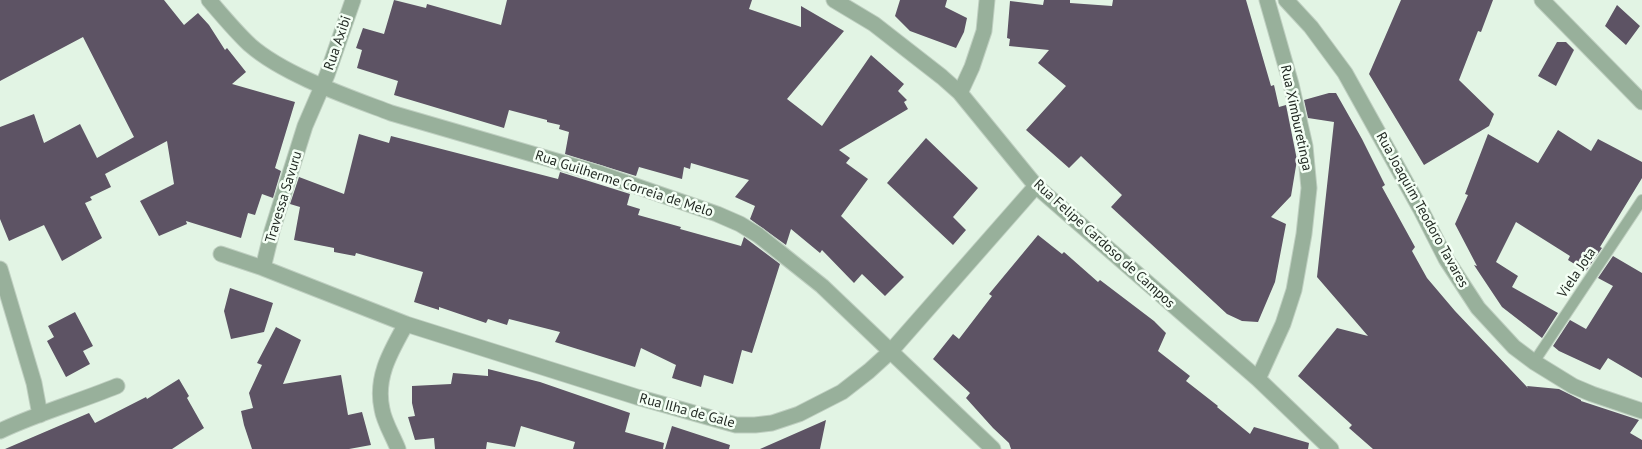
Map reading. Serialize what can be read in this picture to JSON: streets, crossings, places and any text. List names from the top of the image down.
{
  "streets": {
    "street": [
      "Rua Axibi",
      "Rua Ximburetinga",
      "Rua Guilherme Correia de Melo",
      "Travessa Savuru",
      "Rua Joaquim Teodoro Tavares",
      "Rua Felipe Cardoso de Campos",
      "Rua Ilha de Gale"
    ],
    "lane": ["Viela Jota"]
  },
  "crossings": [
    ["Rua Axibi", "Rua Guilherme Correia de Melo"],
    ["Rua Axibi", "Travessa Savuru"],
    ["Rua Ximburetinga", "Rua Felipe Cardoso de Campos"],
    ["Rua Guilherme Correia de Melo", "Travessa Savuru"],
    ["Rua Guilherme Correia de Melo", "Rua Ilha de Gale"],
    ["Travessa Savuru", "Rua Ilha de Gale"],
    ["Rua Joaquim Teodoro Tavares", "Viela Jota"],
    ["Rua Felipe Cardoso de Campos", "Rua Ilha de Gale"]
  ]
}
